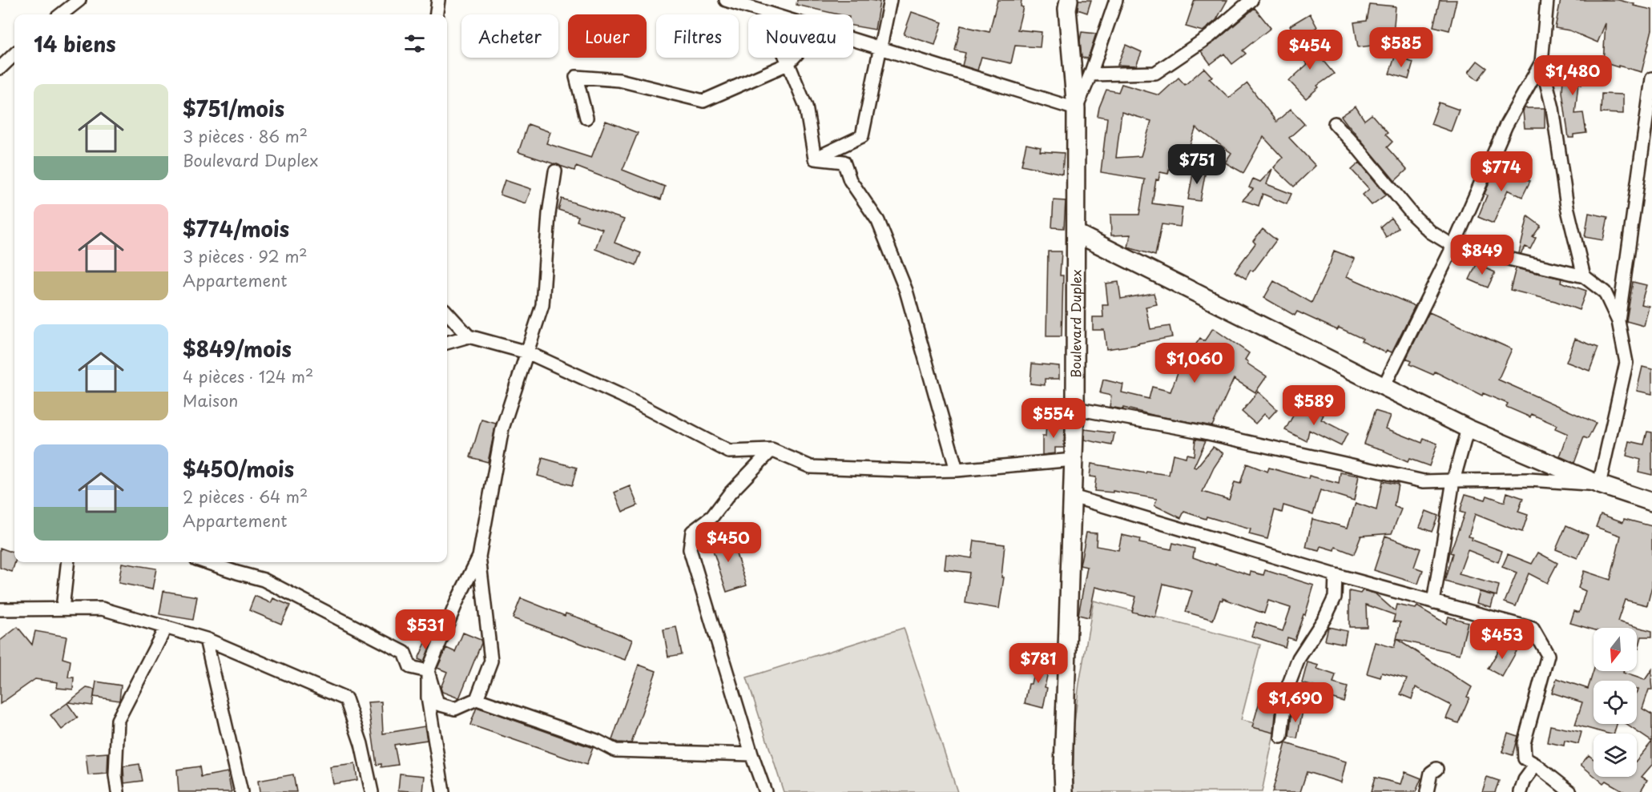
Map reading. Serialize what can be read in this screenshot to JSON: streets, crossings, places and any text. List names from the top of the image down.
{
  "streets": {
    "main road": ["Boulevard Duplex"]
  },
  "north": "bottom",
  "page": {
    "chip": [
      "Acheter",
      "Louer",
      "Filtres",
      "Nouveau"
    ],
    "heading": "14 biens",
    "price": [
      "$585",
      "$454",
      "$1,480",
      "$751",
      "$774",
      "$849",
      "$1,060",
      "$589",
      "$554",
      "$450",
      "$531",
      "$453",
      "$781",
      "$1,690"
    ],
    "list": [
      {
        "name": "$751/mois",
        "note": "3 pièces · 86 m² · Boulevard Duplex"
      },
      {
        "name": "$774/mois",
        "note": "3 pièces · 92 m² · Appartement"
      },
      {
        "name": "$849/mois",
        "note": "4 pièces · 124 m² · Maison"
      },
      {
        "name": "$450/mois",
        "note": "2 pièces · 64 m² · Appartement"
      }
    ]
  }
}
